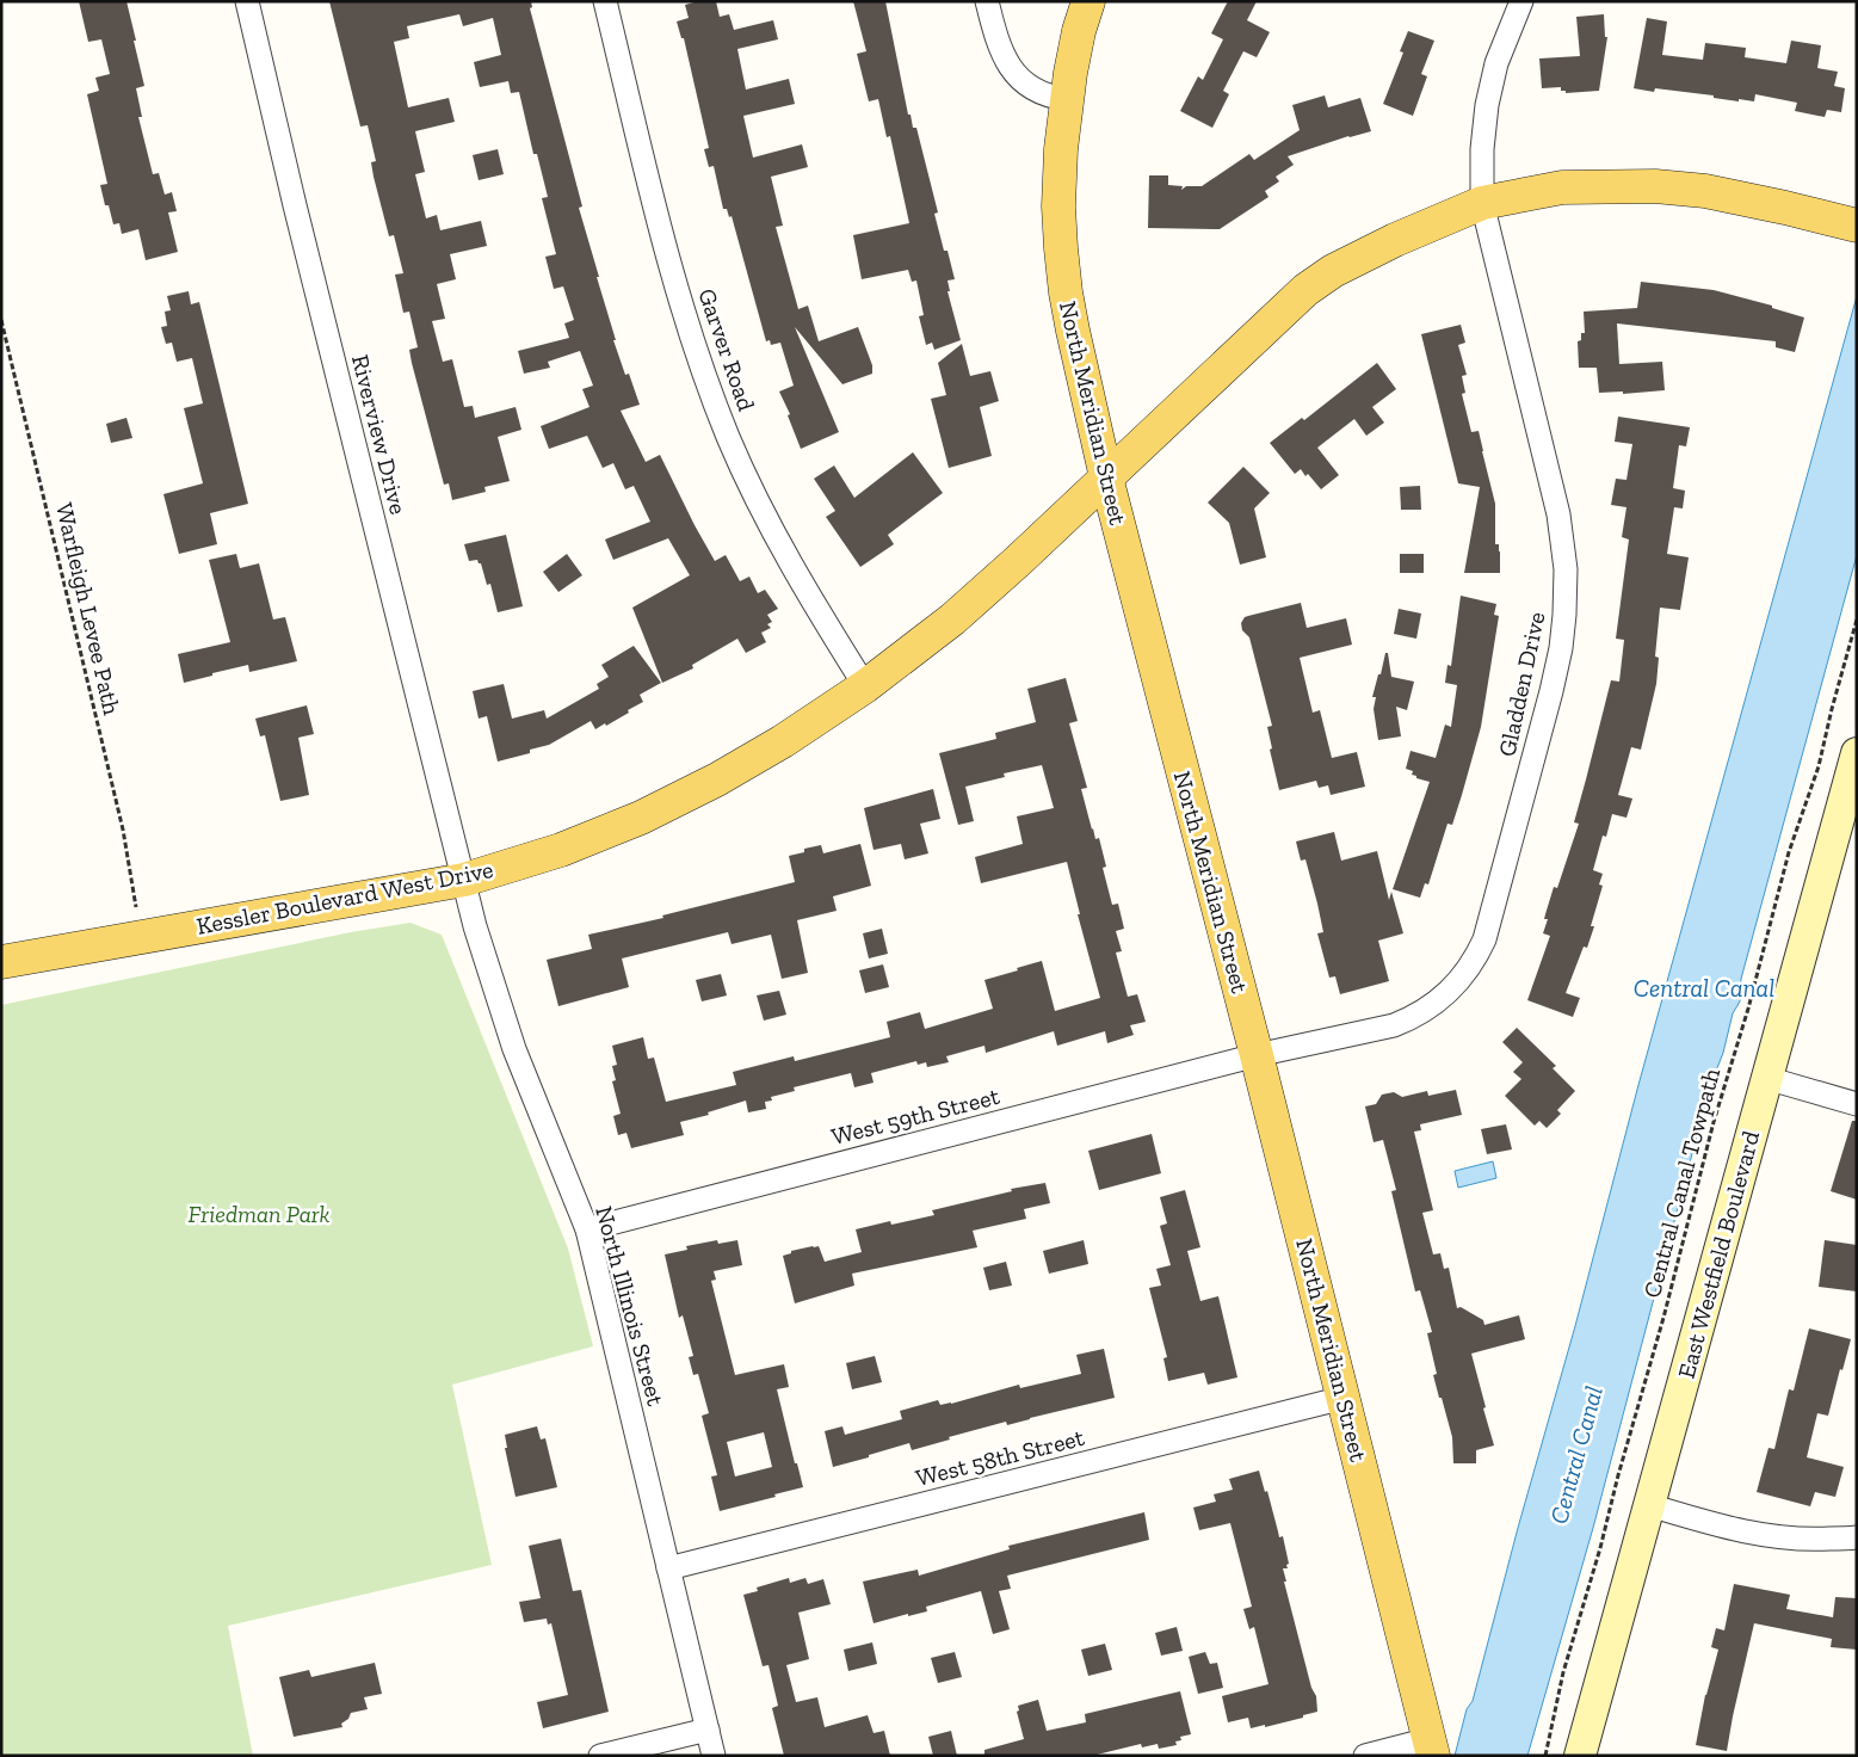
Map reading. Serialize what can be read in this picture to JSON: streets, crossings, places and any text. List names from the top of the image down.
{
  "streets": {
    "main road": ["North Meridian Street", "Kessler Boulevard West Drive", "East Westfield Boulevard"],
    "street": [
      "Garver Road",
      "Riverview Drive",
      "Gladden Drive",
      "West 59th Street",
      "North Illinois Street",
      "West 58th Street"
    ],
    "path": ["Warfleigh Levee Path", "Central Canal Towpath"]
  },
  "crossings": [
    ["Garver Road", "Kessler Boulevard West Drive"],
    ["North Meridian Street", "Gladden Drive"],
    ["North Meridian Street", "Kessler Boulevard West Drive"],
    ["North Meridian Street", "West 59th Street"],
    ["North Meridian Street", "West 58th Street"],
    ["Riverview Drive", "Kessler Boulevard West Drive"],
    ["Riverview Drive", "North Illinois Street"],
    ["Gladden Drive", "Kessler Boulevard West Drive"],
    ["Gladden Drive", "West 59th Street"],
    ["Kessler Boulevard West Drive", "North Illinois Street"],
    ["West 59th Street", "North Illinois Street"],
    ["North Illinois Street", "West 58th Street"]
  ],
  "water": ["Central Canal"],
  "parks": ["Friedman Park"]
}
